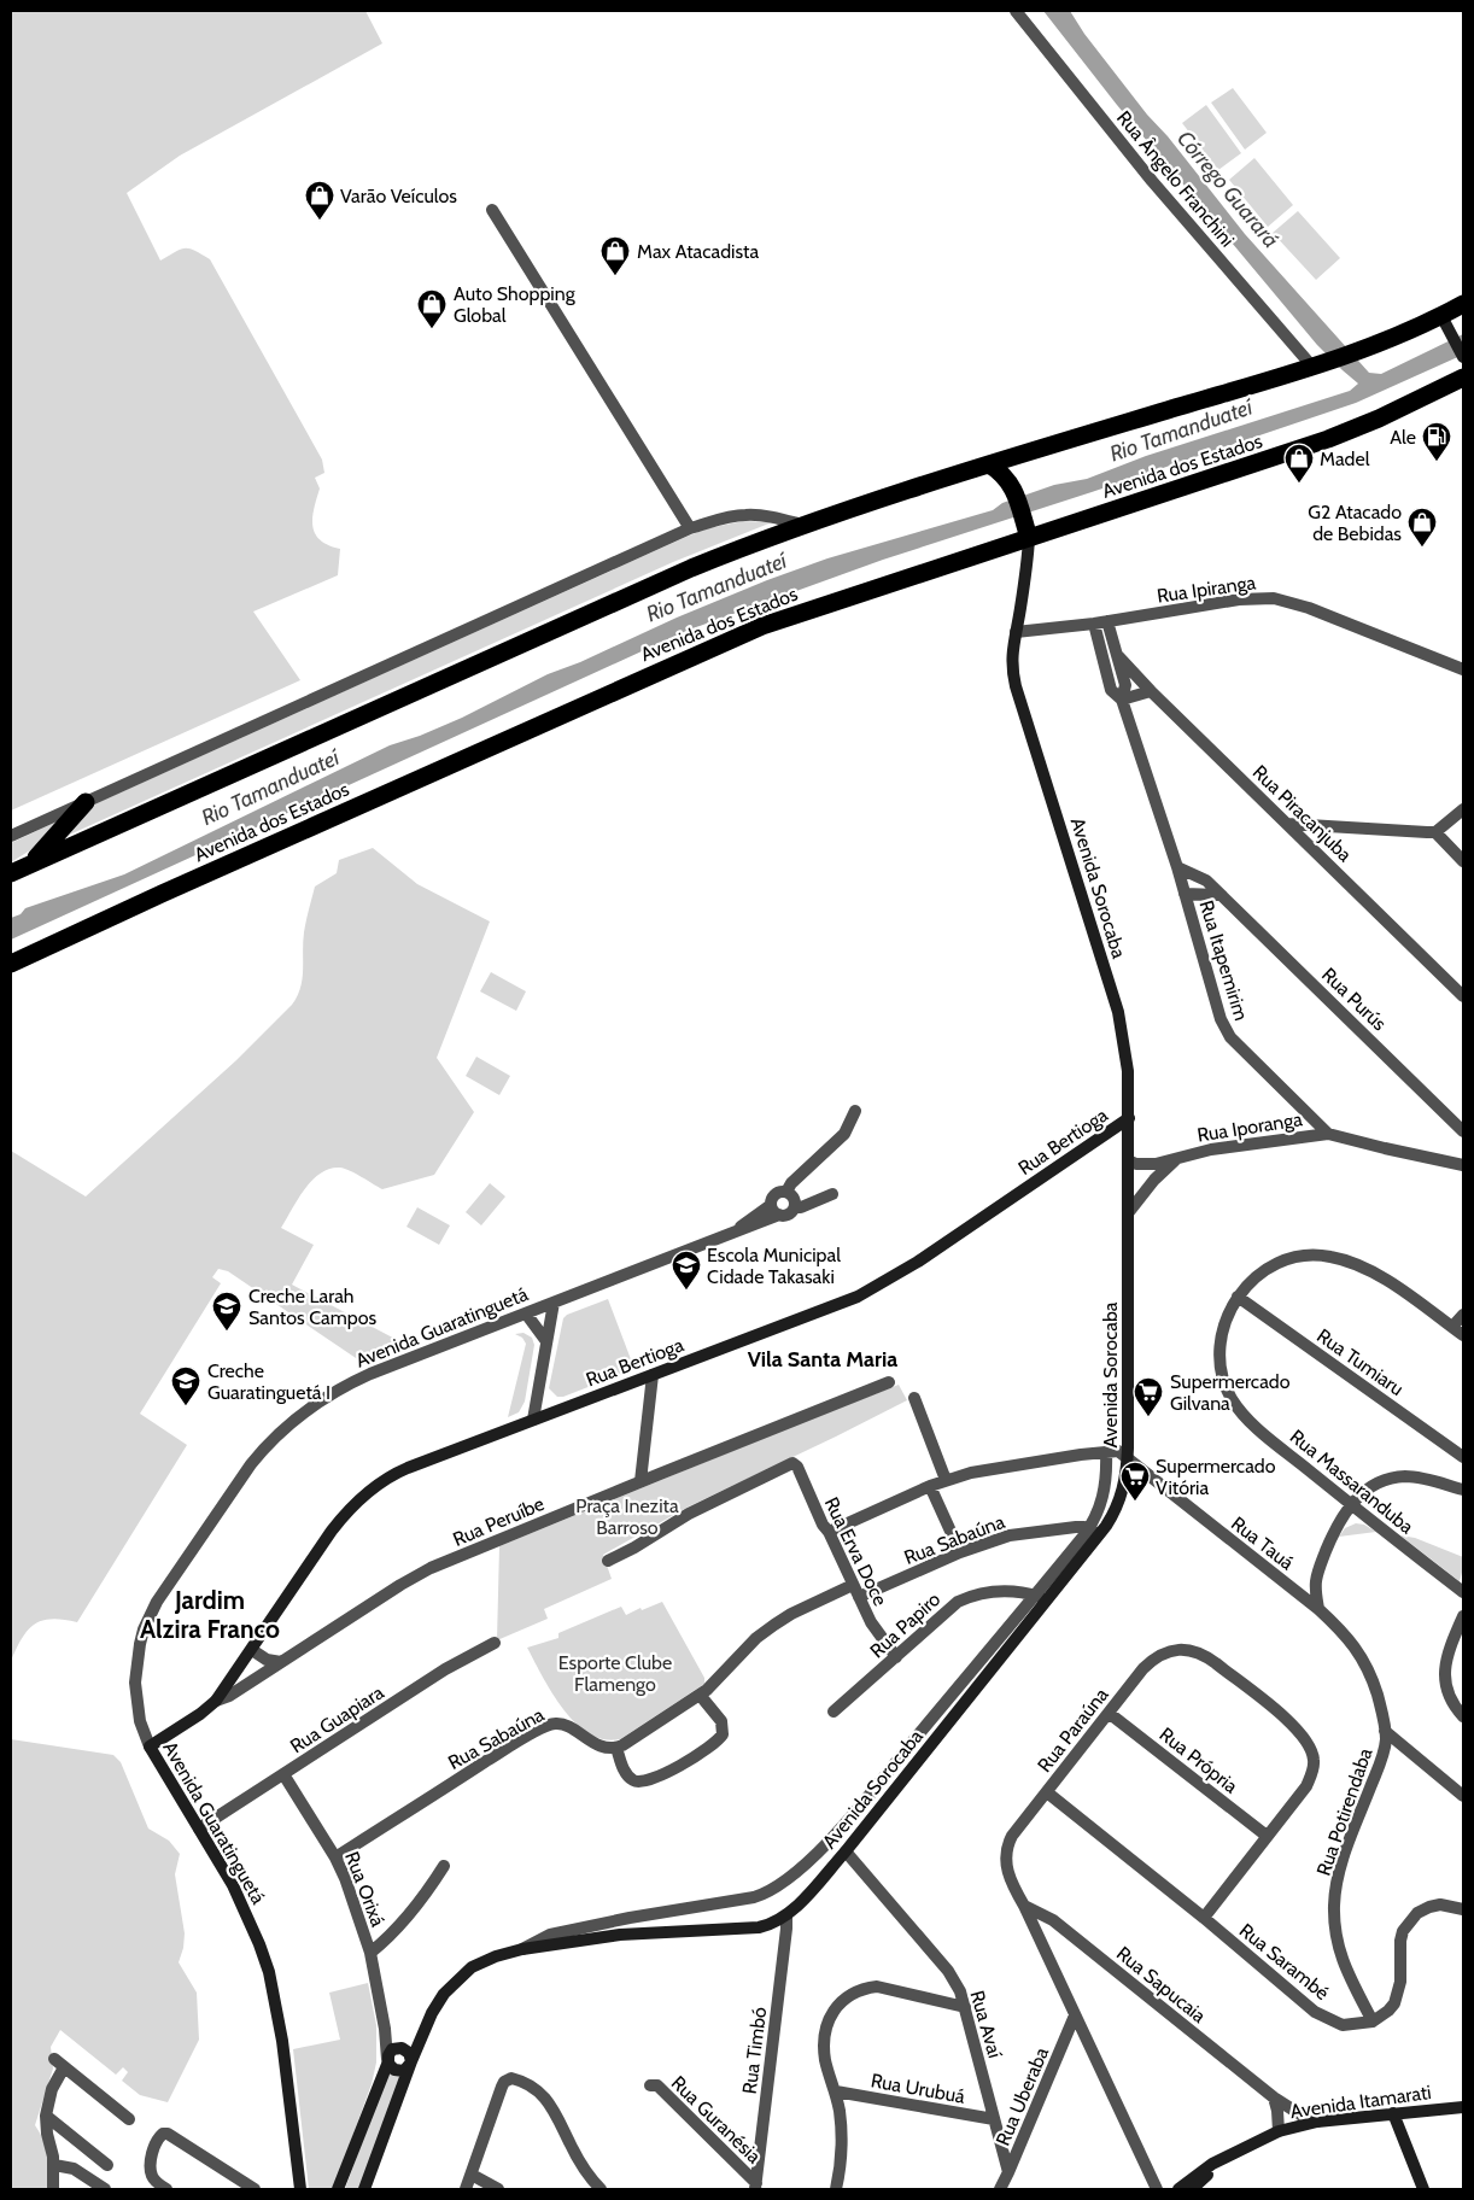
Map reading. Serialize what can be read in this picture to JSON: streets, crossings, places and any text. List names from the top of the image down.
{
  "streets": {
    "highway": ["Avenida dos Estados"],
    "street": [
      "Rua Ângelo Franchini",
      "Rua Ipiranga",
      "Rua Piracanjuba",
      "Avenida Sorocaba",
      "Rua Itapemirim",
      "Rua Purús",
      "Rua Iporanga",
      "Rua Bertioga",
      "Avenida Guaratinguetá",
      "Rua Tumiaru",
      "Rua Massaranduba",
      "Rua Peruíbe",
      "Rua Sabaúna",
      "Rua Tauá",
      "Rua Erva Doce",
      "Rua Papiro",
      "Rua Guapiara",
      "Rua Paraúna",
      "Rua Própria",
      "Rua Potirendaba",
      "Rua Orixá",
      "Rua Sarambé",
      "Rua Sapucaia",
      "Rua Avaí",
      "Rua Timbó",
      "Rua Urubuá",
      "Rua Uberaba",
      "Avenida Itamarati",
      "Rua Guranésia"
    ]
  },
  "crossings": [
    ["Avenida dos Estados", "Avenida Sorocaba"],
    ["Rua Ipiranga", "Avenida Sorocaba"],
    ["Rua Ipiranga", "Rua Itapemirim"],
    ["Rua Piracanjuba", "Rua Itapemirim"],
    ["Avenida Sorocaba", "Rua Iporanga"],
    ["Avenida Sorocaba", "Rua Bertioga"],
    ["Avenida Sorocaba", "Rua Sabaúna"],
    ["Avenida Sorocaba", "Rua Tauá"],
    ["Avenida Sorocaba", "Rua Papiro"],
    ["Avenida Sorocaba", "Rua Orixá"],
    ["Avenida Sorocaba", "Rua Avaí"],
    ["Avenida Sorocaba", "Rua Timbó"],
    ["Rua Itapemirim", "Rua Purús"],
    ["Rua Itapemirim", "Rua Iporanga"],
    ["Rua Bertioga", "Rua Peruíbe"],
    ["Avenida Guaratinguetá", "Rua Peruíbe"],
    ["Avenida Guaratinguetá", "Rua Guapiara"],
    ["Rua Tumiaru", "Rua Massaranduba"],
    ["Rua Sabaúna", "Rua Erva Doce"],
    ["Rua Sabaúna", "Rua Orixá"],
    ["Rua Tauá", "Rua Potirendaba"],
    ["Rua Erva Doce", "Rua Papiro"],
    ["Rua Guapiara", "Rua Orixá"],
    ["Rua Paraúna", "Rua Própria"],
    ["Rua Paraúna", "Rua Sarambé"],
    ["Rua Paraúna", "Rua Sapucaia"],
    ["Rua Paraúna", "Rua Uberaba"],
    ["Rua Potirendaba", "Rua Sarambé"],
    ["Rua Sapucaia", "Avenida Itamarati"],
    ["Rua Avaí", "Rua Urubuá"],
    ["Rua Avaí", "Rua Uberaba"],
    ["Rua Timbó", "Rua Guranésia"]
  ],
  "districts": ["Vila Santa Maria", "Jardim Alzira Franco"],
  "water": ["Córrego Guarará", "Rio Tamanduateí"],
  "parks": ["Praça Inezita Barroso", "Esporte Clube Flamengo"],
  "places": {
    "shop": [
      "Varão Veículos",
      "Max Atacadista",
      "Auto Shopping Global",
      "Madel",
      "G2 Atacado de Bebidas"
    ],
    "fuel station": ["Ale"],
    "school or university": ["Escola Municipal Cidade Takasaki", "Creche Larah Santos Campos", "Creche Guaratinguetá I"],
    "supermarket": ["Supermercado Gilvana", "Supermercado Vitória"]
  }
}
